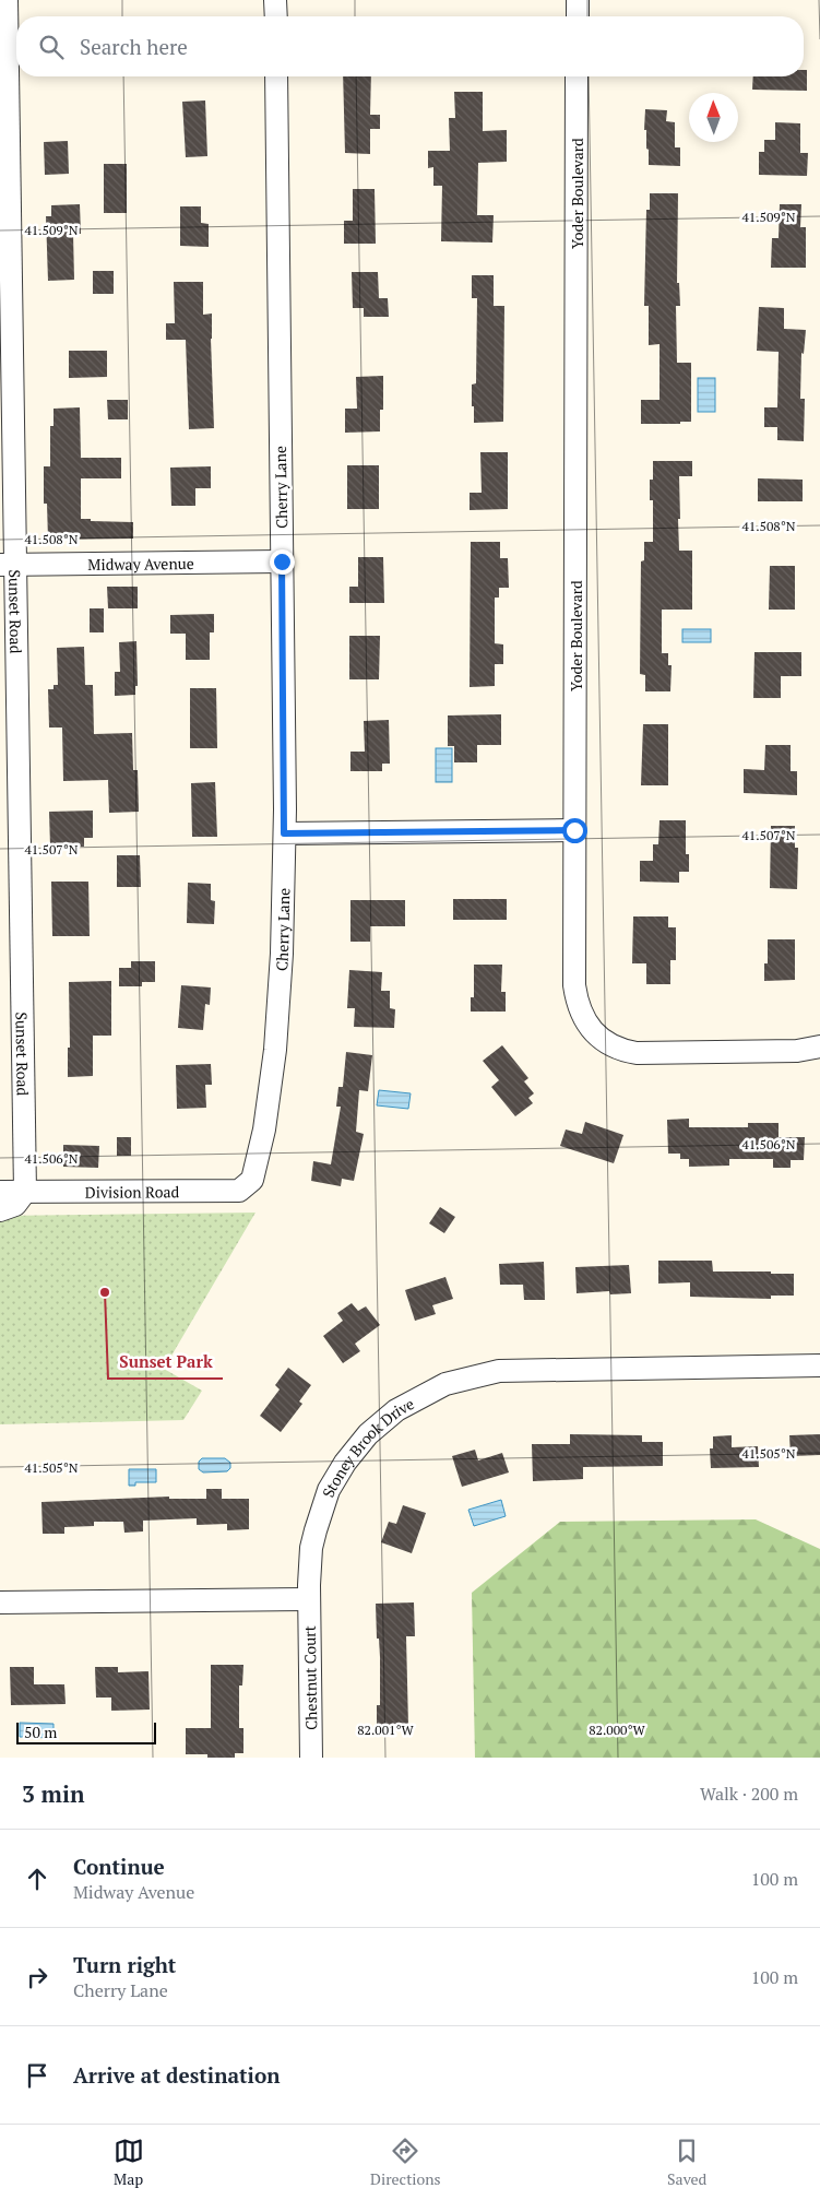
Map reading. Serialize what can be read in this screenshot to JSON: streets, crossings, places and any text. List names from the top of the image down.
{
  "streets": {
    "street": [
      "Yoder Boulevard",
      "Cherry Lane",
      "Midway Avenue",
      "Sunset Road",
      "Division Road",
      "Stoney Brook Drive",
      "Chestnut Court"
    ]
  },
  "crossings": [
    ["Cherry Lane", "Midway Avenue"],
    ["Cherry Lane", "Division Road"],
    ["Midway Avenue", "Sunset Road"],
    ["Sunset Road", "Division Road"],
    ["Stoney Brook Drive", "Chestnut Court"]
  ],
  "places": ["Sunset Park"],
  "scale_bar": "50 m",
  "north": "top",
  "page": {
    "search": "Search here",
    "scale": "50 m",
    "heading": ["3 min", "Walk · 200 m"],
    "list": [
      ["Continue", "Midway Avenue", "100 m"],
      ["Turn right", "Cherry Lane", "100 m"],
      "Arrive at destination"
    ],
    "nav": ["Map", "Directions", "Saved"]
  },
  "coordinates": [
    "41.509°N",
    "41.508°N",
    "41.507°N",
    "41.506°N",
    "41.505°N",
    "82.001°W",
    "82.000°W"
  ]
}
